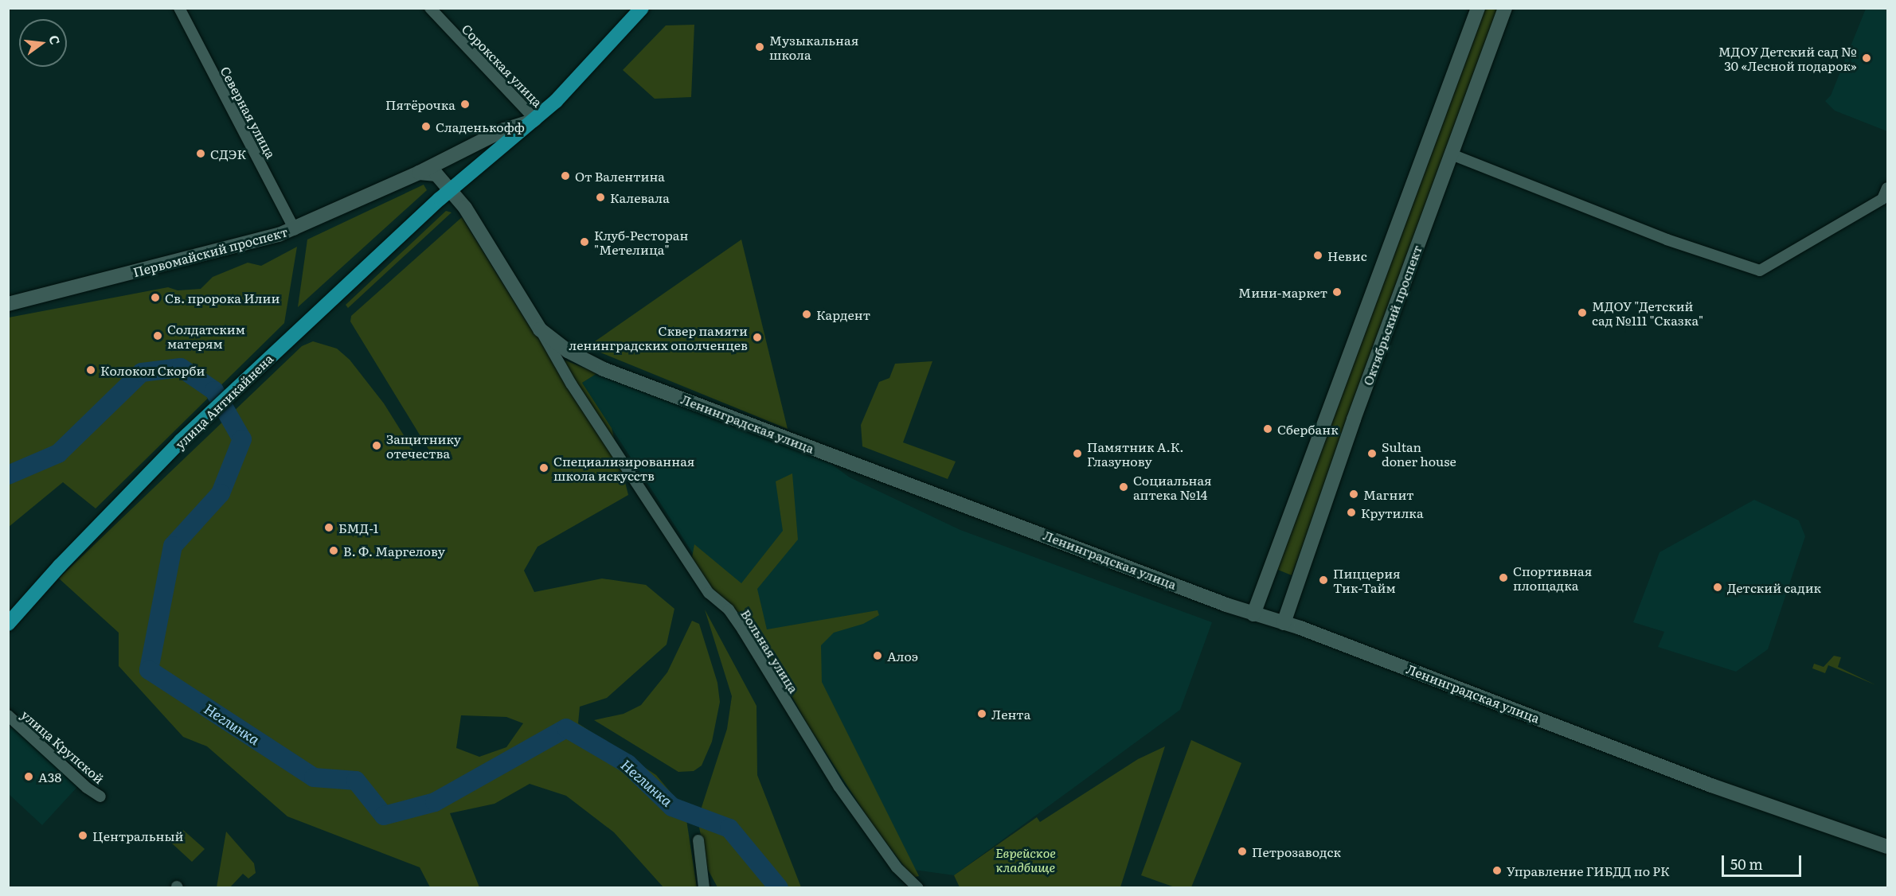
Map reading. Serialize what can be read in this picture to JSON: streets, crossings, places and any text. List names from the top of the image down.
{
  "streets": {
    "main road": [
      "Первомайский проспект",
      "Октябрьский проспект",
      "улица Антикайнена",
      "Ленинградская улица"
    ],
    "street": [
      "Сорокская улица",
      "Северная улица",
      "Вольная улица",
      "улица Крупской"
    ]
  },
  "crossings": [
    ["Сорокская улица", "Первомайский проспект"],
    ["Северная улица", "Первомайский проспект"],
    ["Первомайский проспект", "улица Антикайнена"],
    ["Первомайский проспект", "Ленинградская улица"],
    ["Октябрьский проспект", "Ленинградская улица"],
    ["улица Антикайнена", "Ленинградская улица"],
    ["Ленинградская улица", "Вольная улица"]
  ],
  "water": ["Неглинка"],
  "parks": ["Еврейское кладбище"],
  "places": [
    "Музыкальная школа",
    "МДОУ Детский сад № 30 «Лесной подарок»",
    "Пятёрочка",
    "Сладенькофф",
    "СДЭК",
    "От Валентина",
    "Калевала",
    "Клуб-Ресторан \"Метелица\"",
    "Невис",
    "Мини-маркет",
    "Св. пророка Илии",
    "МДОУ \"Детский сад №111 \"Сказка\"",
    "Кардент",
    "Солдатским матерям",
    "Сквер памяти ленинградских ополченцев",
    "Колокол Скорби",
    "Сбербанк",
    "Защитнику отечества",
    "Памятник А.К. Глазунову",
    "Sultan doner house",
    "Специализированная школа искусств",
    "Социальная аптека №14",
    "Магнит",
    "Крутилка",
    "БМД-1",
    "В. Ф. Маргелову",
    "Спортивная площадка",
    "Пиццерия Тик-Тайм",
    "Детский садик",
    "Алоэ",
    "Лента",
    "A38",
    "Центральный",
    "Петрозаводск",
    "Управление ГИБДД по РК"
  ],
  "scale_bar": "50 m",
  "north": "right"
}
